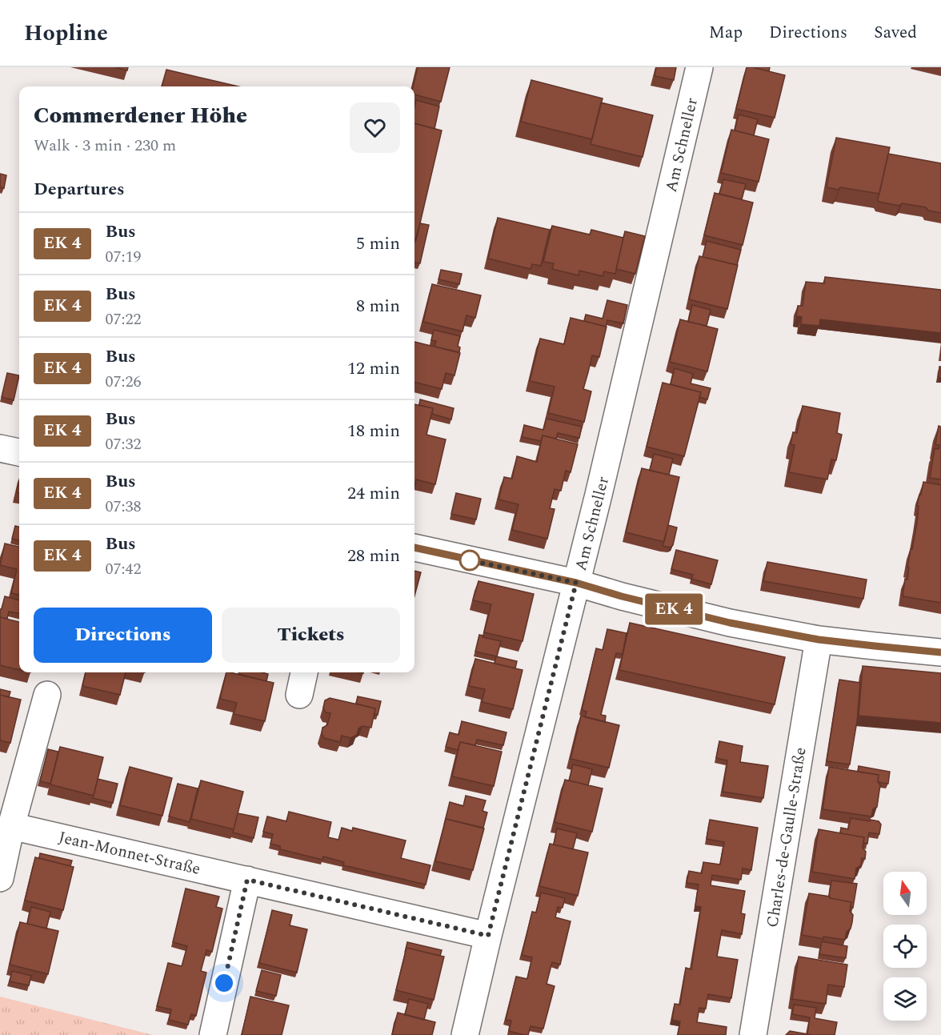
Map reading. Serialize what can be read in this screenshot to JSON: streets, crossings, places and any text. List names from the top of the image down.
{
  "streets": {
    "street": ["Am Schneller", "Charles-de-Gaulle-Straße", "Jean-Monnet-Straße"]
  },
  "crossings": [
    ["Am Schneller", "Jean-Monnet-Straße"]
  ],
  "north": "top",
  "page": {
    "header": "Hopline",
    "nav": ["Map", "Directions", "Saved"],
    "on_map": "EK 4",
    "heading": [
      ["Commerdener Höhe", "Walk · 3 min · 230 m"],
      "Departures"
    ],
    "list": [
      {
        "mark": "EK 4",
        "name": "Bus",
        "note": "07:19",
        "value": "5 min"
      },
      {
        "mark": "EK 4",
        "name": "Bus",
        "note": "07:22",
        "value": "8 min"
      },
      {
        "mark": "EK 4",
        "name": "Bus",
        "note": "07:26",
        "value": "12 min"
      },
      {
        "mark": "EK 4",
        "name": "Bus",
        "note": "07:32",
        "value": "18 min"
      },
      {
        "mark": "EK 4",
        "name": "Bus",
        "note": "07:38",
        "value": "24 min"
      },
      {
        "mark": "EK 4",
        "name": "Bus",
        "note": "07:42",
        "value": "28 min"
      }
    ],
    "buttons": ["Directions", "Tickets"]
  }
}
